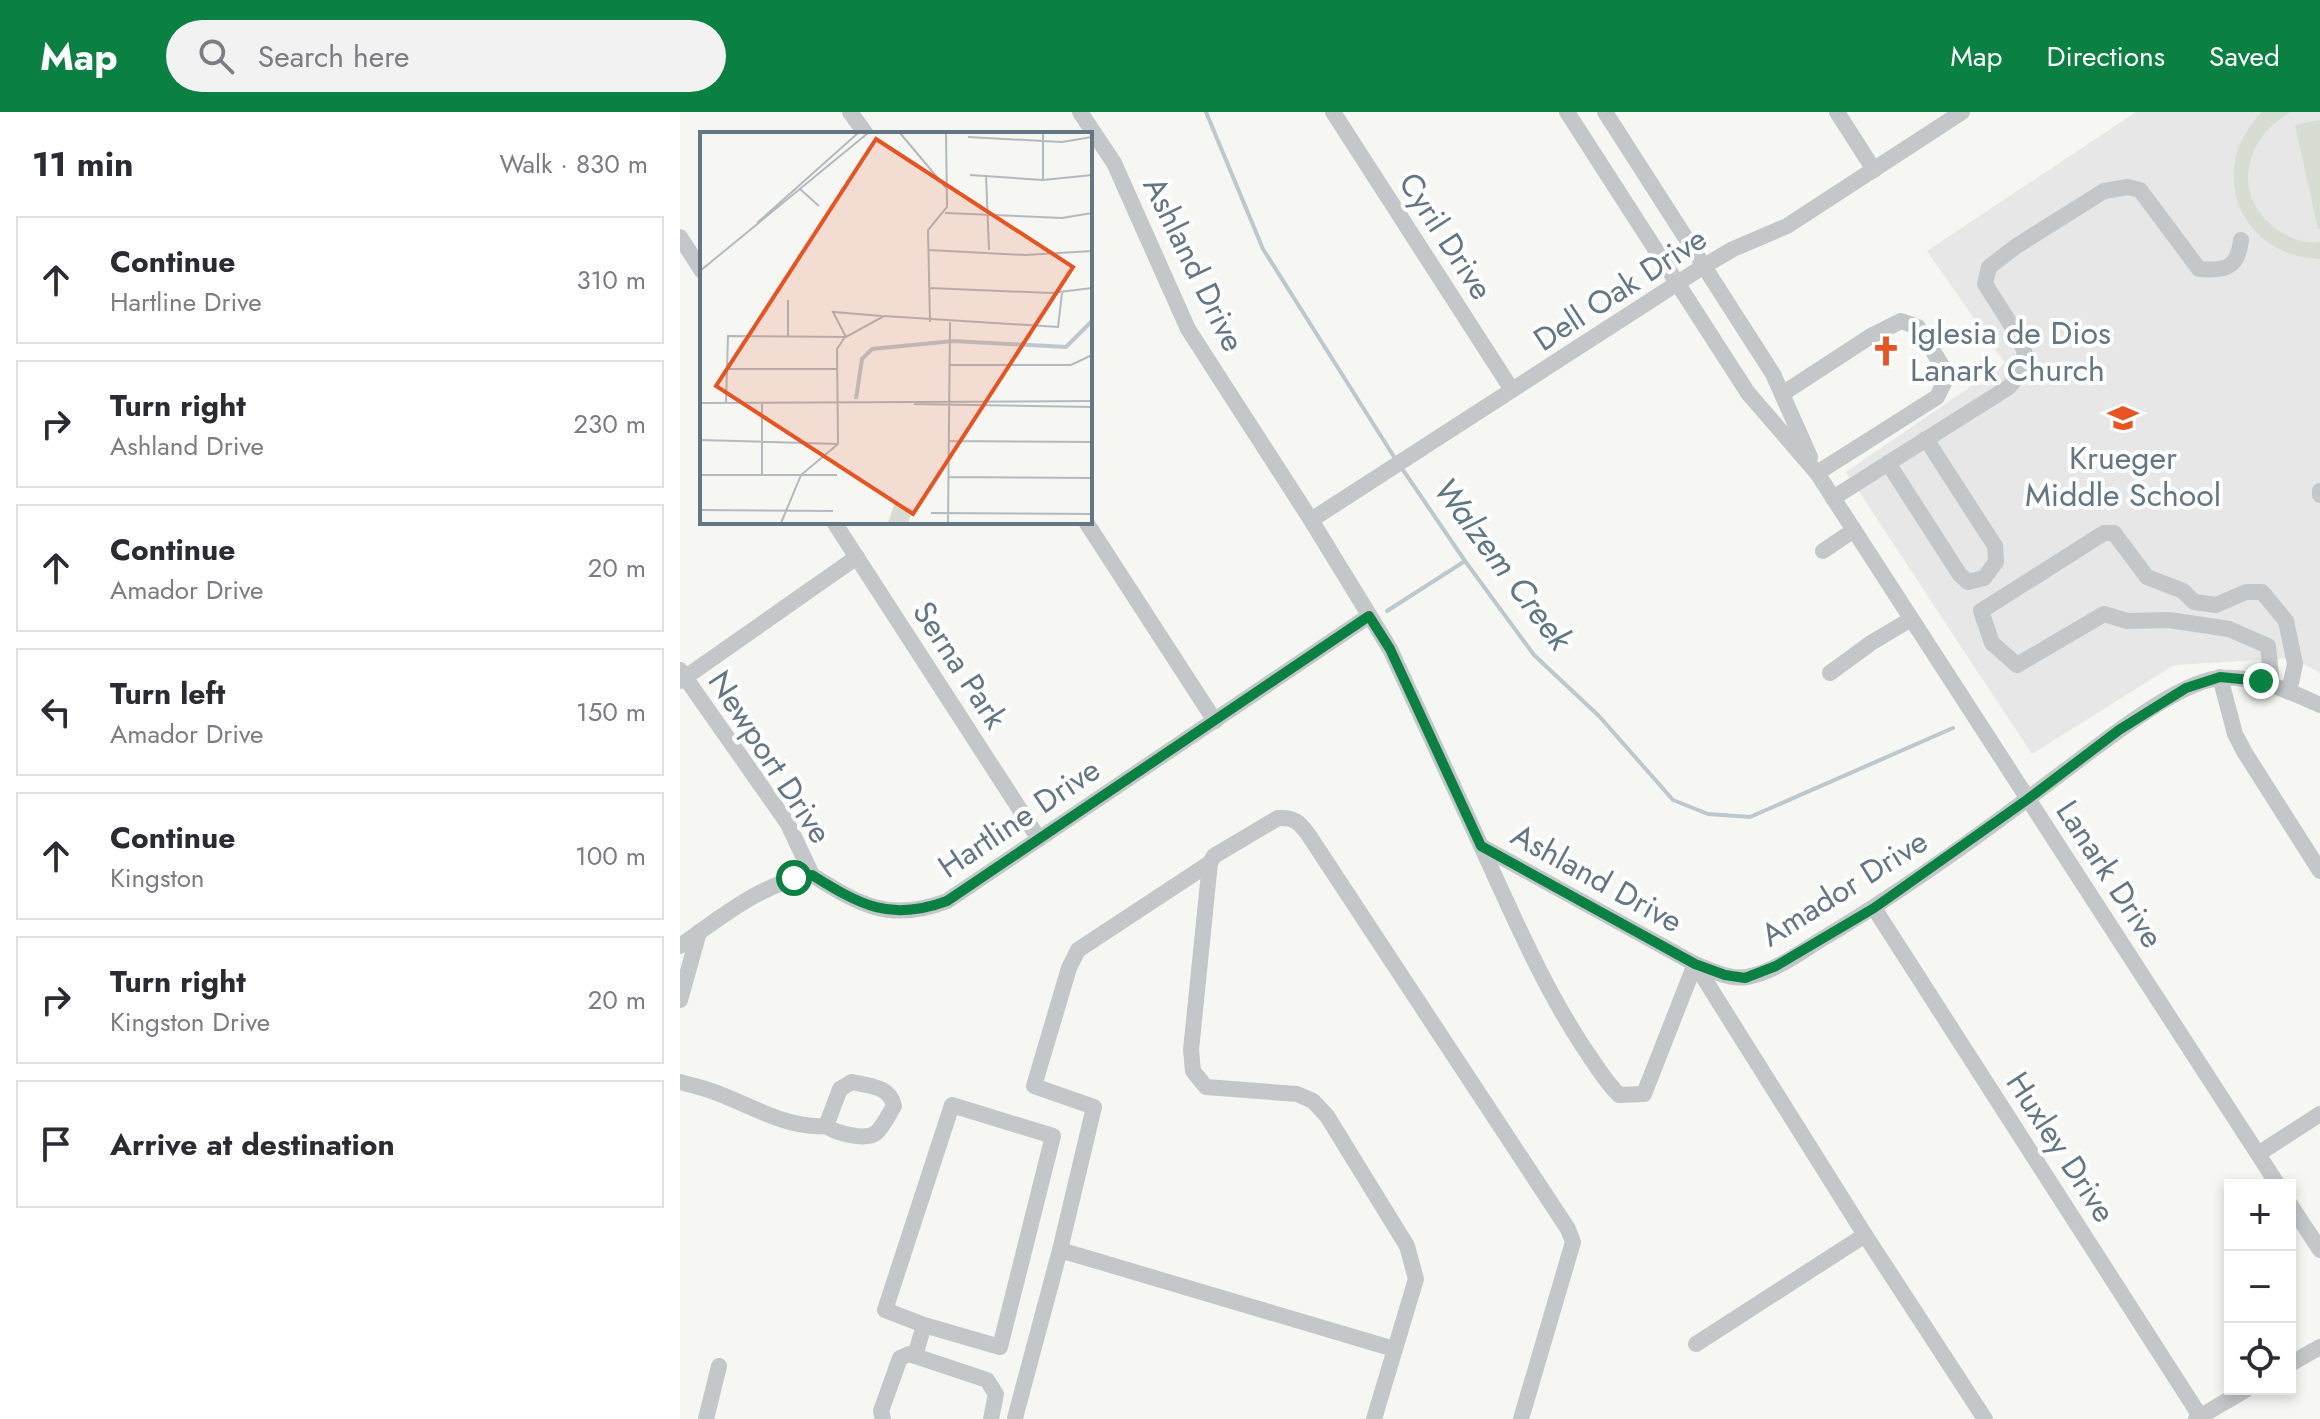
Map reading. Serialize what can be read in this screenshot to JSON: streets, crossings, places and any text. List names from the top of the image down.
{
  "streets": {
    "street": [
      "Cyril Drive",
      "Ashland Drive",
      "Dell Oak Drive",
      "Serna Park",
      "Newport Drive",
      "Hartline Drive",
      "Lanark Drive",
      "Amador Drive",
      "Huxley Drive"
    ]
  },
  "crossings": [
    ["Cyril Drive", "Dell Oak Drive"],
    ["Ashland Drive", "Dell Oak Drive"],
    ["Ashland Drive", "Hartline Drive"],
    ["Ashland Drive", "Amador Drive"],
    ["Dell Oak Drive", "Lanark Drive"],
    ["Serna Park", "Hartline Drive"],
    ["Newport Drive", "Hartline Drive"],
    ["Lanark Drive", "Amador Drive"],
    ["Amador Drive", "Huxley Drive"]
  ],
  "water": ["Walzem Creek"],
  "places": {
    "church": ["Iglesia de Dios Lanark Church"],
    "school or university": ["Krueger Middle School"]
  },
  "page": {
    "header": "Map",
    "search": "Search here",
    "nav": ["Map", "Directions", "Saved"],
    "heading": ["11 min", "Walk · 830 m"],
    "list": [
      ["Continue", "Hartline Drive", "310 m"],
      ["Turn right", "Ashland Drive", "230 m"],
      ["Continue", "Amador Drive", "20 m"],
      ["Turn left", "Amador Drive", "150 m"],
      ["Continue", "Kingston", "100 m"],
      ["Turn right", "Kingston Drive", "20 m"],
      "Arrive at destination"
    ],
    "map_buttons": ["+", "−"]
  }
}
